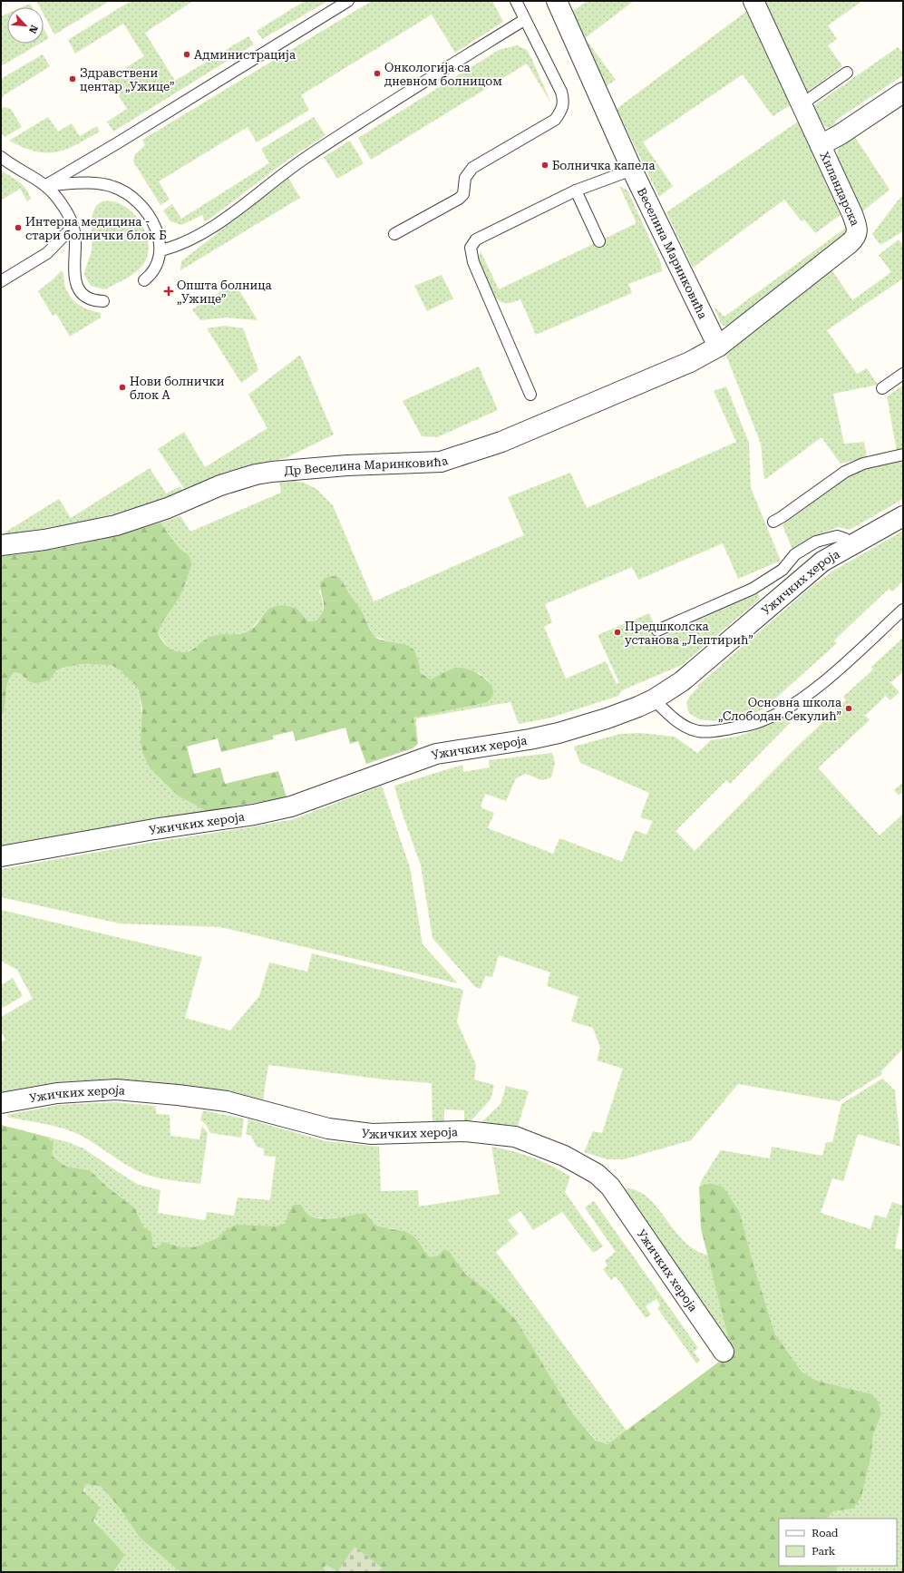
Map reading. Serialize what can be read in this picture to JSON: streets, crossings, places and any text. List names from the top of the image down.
{
  "streets": {
    "street": [
      "Хиландарска",
      "Веселина Маринковића",
      "Др Веселина Маринковића",
      "Ужичких хероја"
    ]
  },
  "crossings": [
    ["Хиландарска", "Веселина Маринковића"],
    ["Хиландарска", "Др Веселина Маринковића"],
    ["Веселина Маринковића", "Др Веселина Маринковића"]
  ],
  "places": {
    "other": [
      "Администрација",
      "Онкологија са дневном болницом",
      "Здравствени центар „Ужице”",
      "Болничка капела",
      "Интерна медицина - стари болнички блок Б",
      "Нови болнички блок А",
      "Предшколска установа „Лептирић”",
      "Основна школа „Слободан Секулић”"
    ],
    "health": ["Општа болница „Ужице”"]
  },
  "legend": ["Road", "Park"],
  "north": "bottom right"
}
